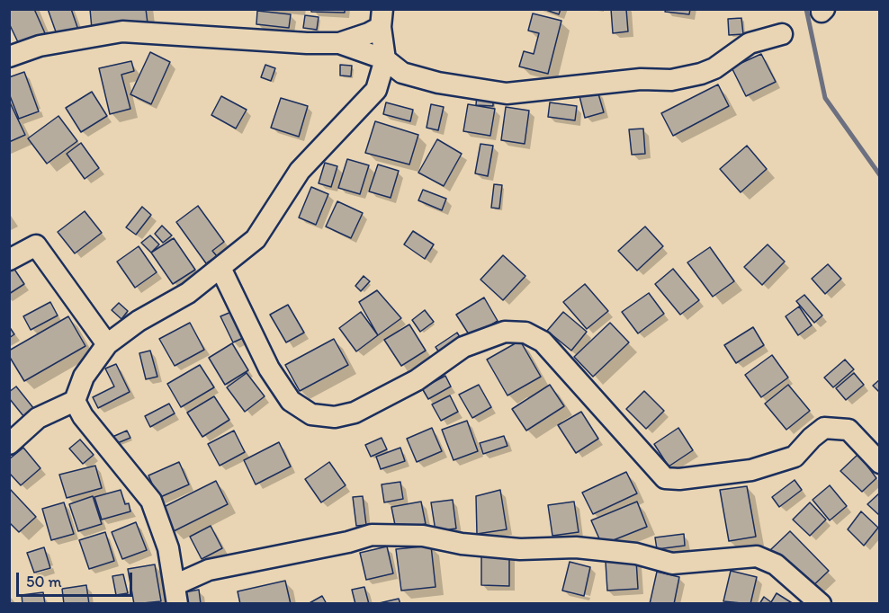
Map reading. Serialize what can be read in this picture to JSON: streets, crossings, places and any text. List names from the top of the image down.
{
  "scale_bar": "50 m"
}
